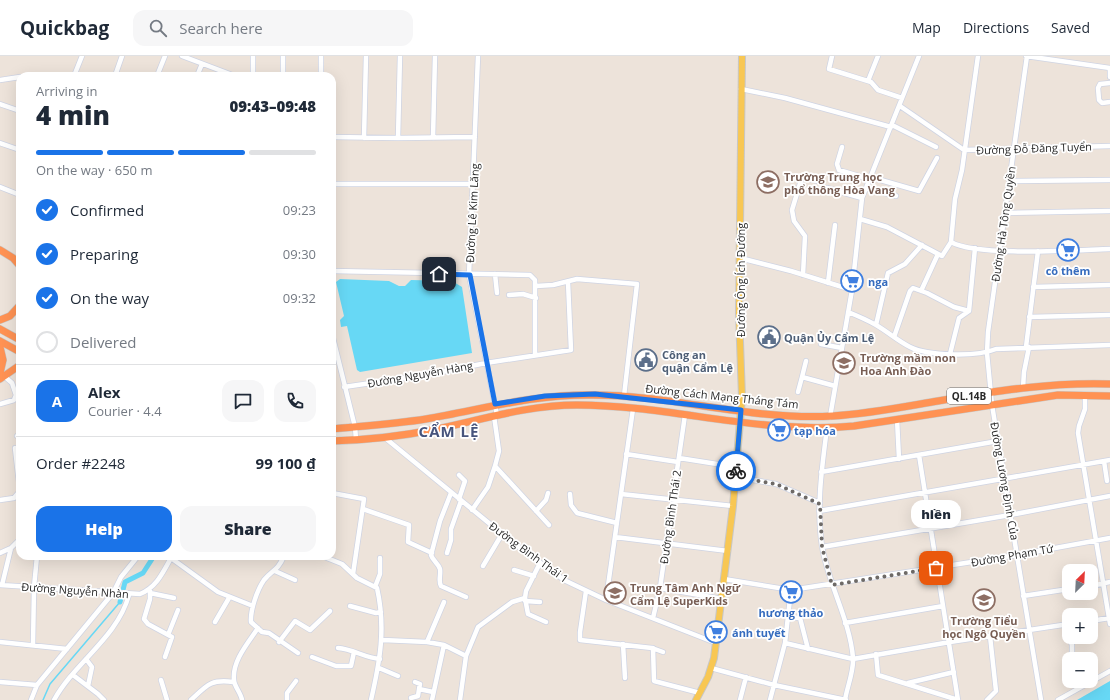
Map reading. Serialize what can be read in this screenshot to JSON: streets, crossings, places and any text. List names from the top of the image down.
{
  "streets": {
    "highway": ["Đường Cách Mạng Tháng Tám", "QL.14B"],
    "main road": ["Đường Ông Ích Đường"],
    "street": [
      "Đường Đỗ Đăng Tuyển",
      "Đường Lê Kim Lăng",
      "Đường Hà Tông Quyền",
      "Đường Nguyễn Hàng",
      "Đường Lương Định Của",
      "Đường Bình Thái 2",
      "Đường Bình Thái 1",
      "Đường Phạm Tứ",
      "Đường Nguyễn Nhàn"
    ]
  },
  "crossings": [
    ["Đường Đỗ Đăng Tuyển", "Đường Hà Tông Quyền"],
    ["Đường Lê Kim Lăng", "Đường Nguyễn Hàng"],
    ["Đường Lê Kim Lăng", "Đường Cách Mạng Tháng Tám"],
    ["Đường Lê Kim Lăng", "Đường Bình Thái 1"],
    ["Đường Hà Tông Quyền", "Đường Cách Mạng Tháng Tám"],
    ["Đường Hà Tông Quyền", "Đường Lương Định Của"],
    ["Đường Ông Ích Đường", "Đường Cách Mạng Tháng Tám"],
    ["Đường Ông Ích Đường", "Đường Bình Thái 1"],
    ["Đường Ông Ích Đường", "Đường Phạm Tứ"],
    ["Đường Cách Mạng Tháng Tám", "Đường Lương Định Của"],
    ["Đường Cách Mạng Tháng Tám", "Đường Bình Thái 2"],
    ["Đường Cách Mạng Tháng Tám", "Đường Bình Thái 1"],
    ["Đường Lương Định Của", "Đường Phạm Tứ"],
    ["Đường Bình Thái 2", "Đường Bình Thái 1"]
  ],
  "districts": ["CẨM LỆ"],
  "places": {
    "school or university": [
      "Trường Trung học phổ thông Hòa Vang",
      "Trường mầm non Hoa Anh Đào",
      "Trung Tâm Anh Ngữ Cẩm Lệ SuperKids",
      "Trường Tiểu học Ngô Quyền"
    ],
    "supermarket": [
      "cô thêm",
      "nga",
      "tạp hóa",
      "hương thảo",
      "ánh tuyết"
    ],
    "public building": ["Quận Ủy Cẩm Lệ", "Công an quận Cẩm Lệ"],
    "other": ["hiền"]
  },
  "north": "top right",
  "page": {
    "header": "Quickbag",
    "search": "Search here",
    "nav": ["Map", "Directions", "Saved"],
    "heading": ["4 min", "Arriving in", "09:43–09:48"],
    "panel": [
      "Alex",
      "Courier · 4.4",
      "Order #2248",
      "99 100 ₫"
    ],
    "bar": "On the way · 650 m",
    "list": [
      ["Confirmed", "09:23"],
      ["Preparing", "09:30"],
      ["On the way", "09:32"],
      "Delivered"
    ],
    "round": "A",
    "buttons": ["Help", "Share"],
    "bubble": "hiền",
    "map_buttons": ["+", "−"]
  }
}
